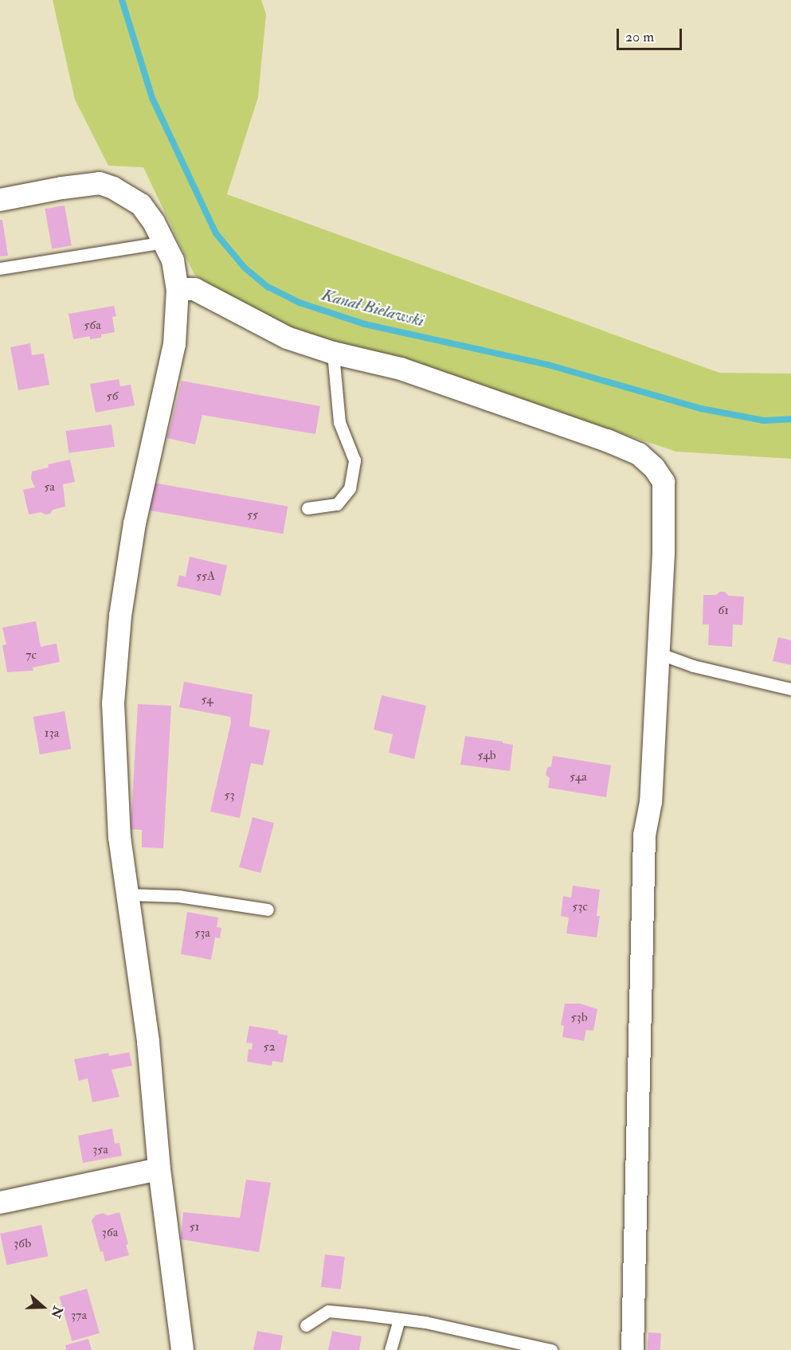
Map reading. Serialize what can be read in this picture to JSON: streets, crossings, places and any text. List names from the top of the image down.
{
  "water": ["Kanał Bielawski"],
  "house_numbers": [
    "56a",
    "56",
    "5a",
    "55",
    "55A",
    "61",
    "7c",
    "54",
    "13a",
    "54b",
    "54a",
    "53",
    "53c",
    "53a",
    "53b",
    "52",
    "35a",
    "51",
    "36a",
    "36b",
    "37a"
  ],
  "scale_bar": "20 m",
  "north": "right"
}
